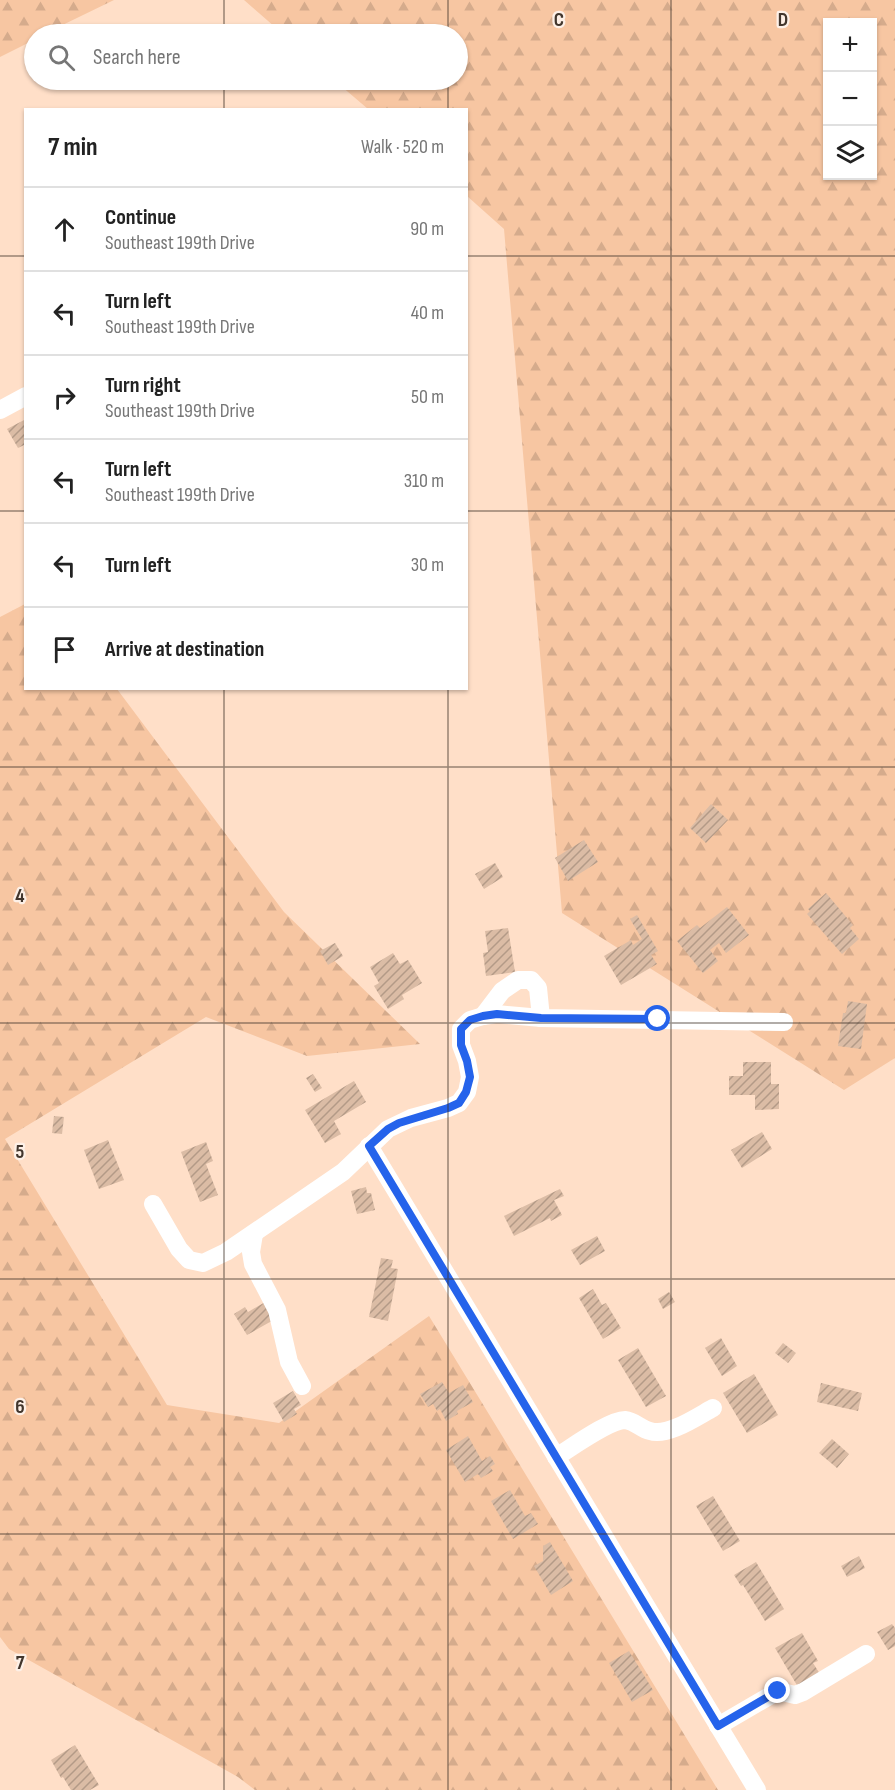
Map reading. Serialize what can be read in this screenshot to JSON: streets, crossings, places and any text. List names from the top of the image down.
{
  "page": {
    "map_buttons": ["+", "−"],
    "search": "Search here",
    "heading": ["7 min", "Walk · 520 m"],
    "list": [
      ["Continue", "Southeast 199th Drive", "90 m"],
      ["Turn left", "Southeast 199th Drive", "40 m"],
      ["Turn right", "Southeast 199th Drive", "50 m"],
      ["Turn left", "Southeast 199th Drive", "310 m"],
      ["Turn left", "30 m"],
      "Arrive at destination"
    ]
  },
  "grid": {
    "columns": ["C", "D"],
    "rows": [
      "4",
      "5",
      "6",
      "7"
    ]
  }
}
